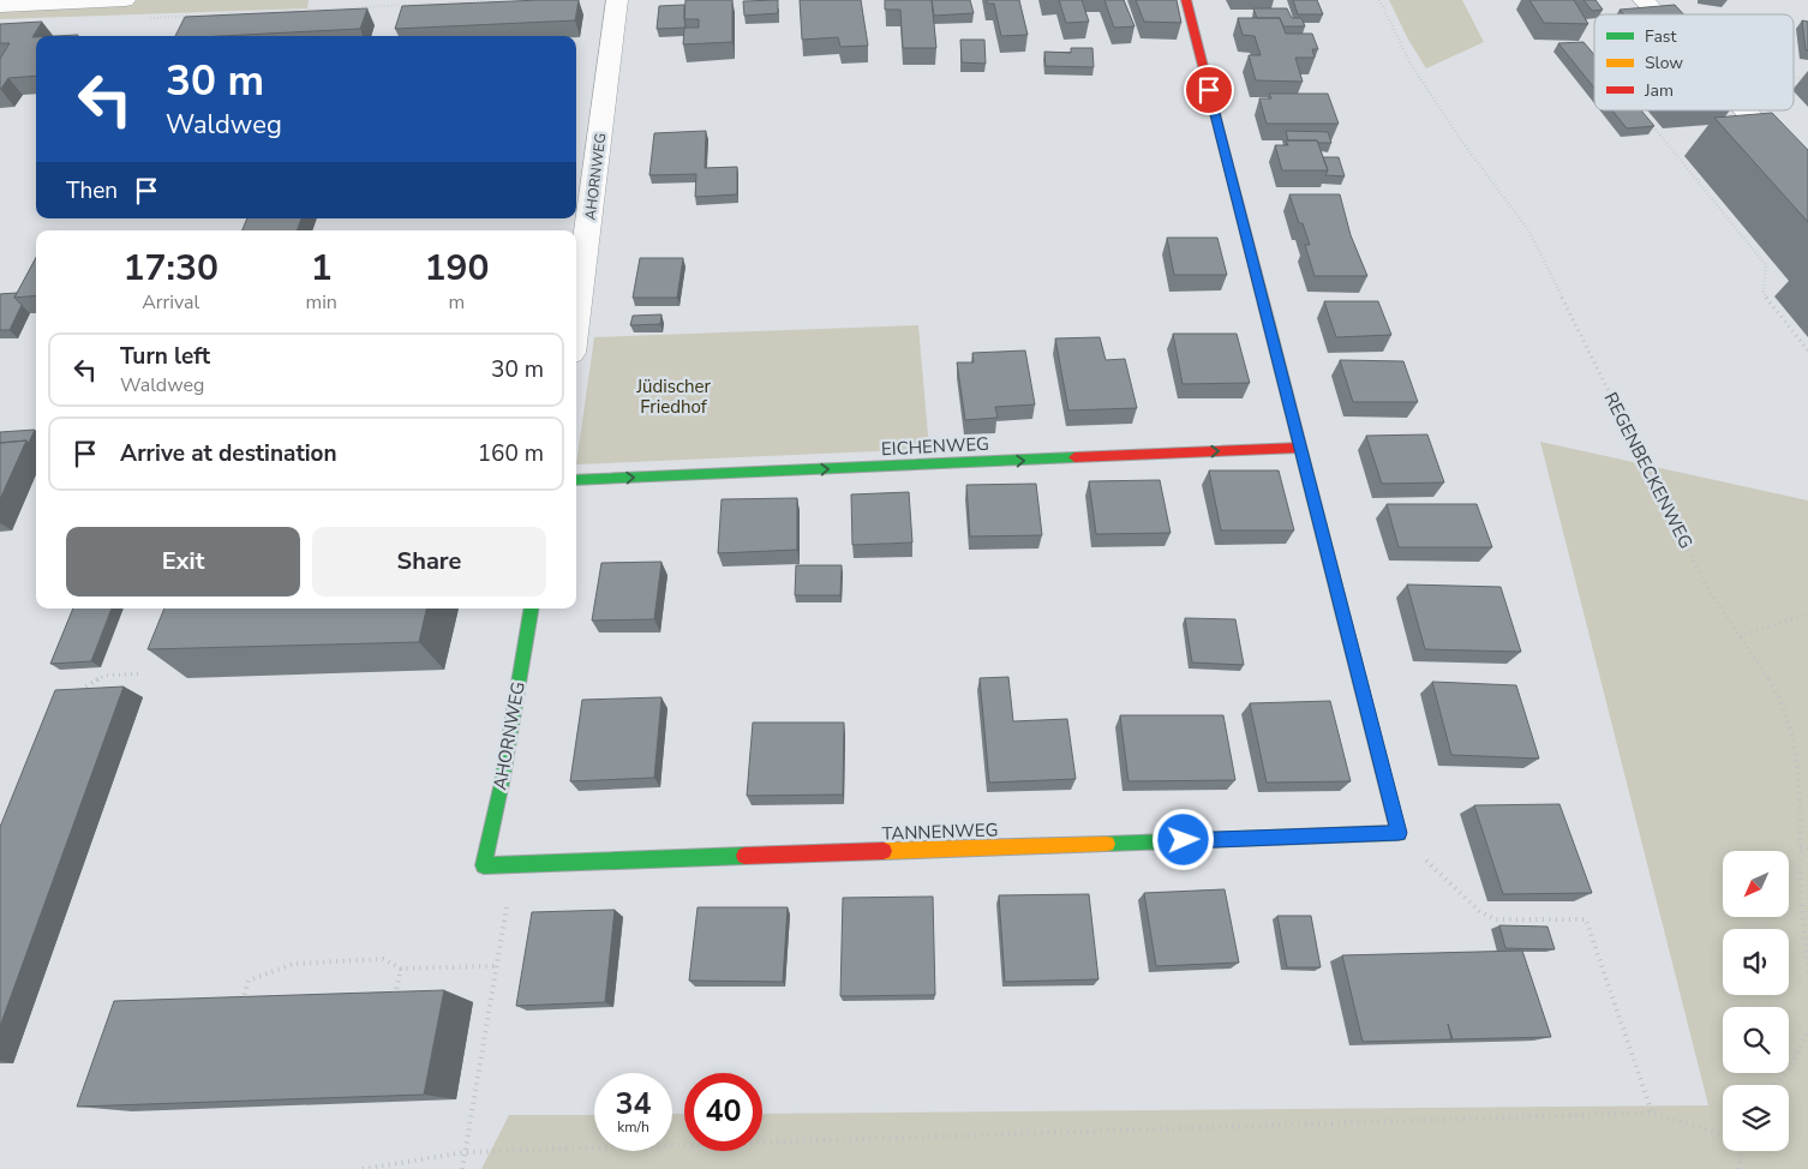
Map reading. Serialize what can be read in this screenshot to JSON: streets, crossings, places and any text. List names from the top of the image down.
{
  "streets": {
    "street": ["AHORNWEG", "EICHENWEG", "TANNENWEG"],
    "path": ["REGENBECKENWEG"]
  },
  "crossings": [
    ["AHORNWEG", "TANNENWEG"]
  ],
  "one_way": ["EICHENWEG"],
  "parks": ["Jüdischer Friedhof"],
  "legend": ["Fast", "Slow", "Jam"],
  "north": "bottom left",
  "page": {
    "turn": ["30 m", "Waldweg"],
    "then": "Then",
    "eta": [
      "17:30",
      "Arrival",
      "1",
      "min",
      "190",
      "m"
    ],
    "list": [
      {
        "name": "Turn left",
        "note": "Waldweg",
        "value": "30 m"
      },
      {
        "name": "Arrive at destination",
        "value": "160 m"
      }
    ],
    "buttons": ["Exit", "Share"],
    "speed": "34 km/h",
    "limit": "40"
  }
}
